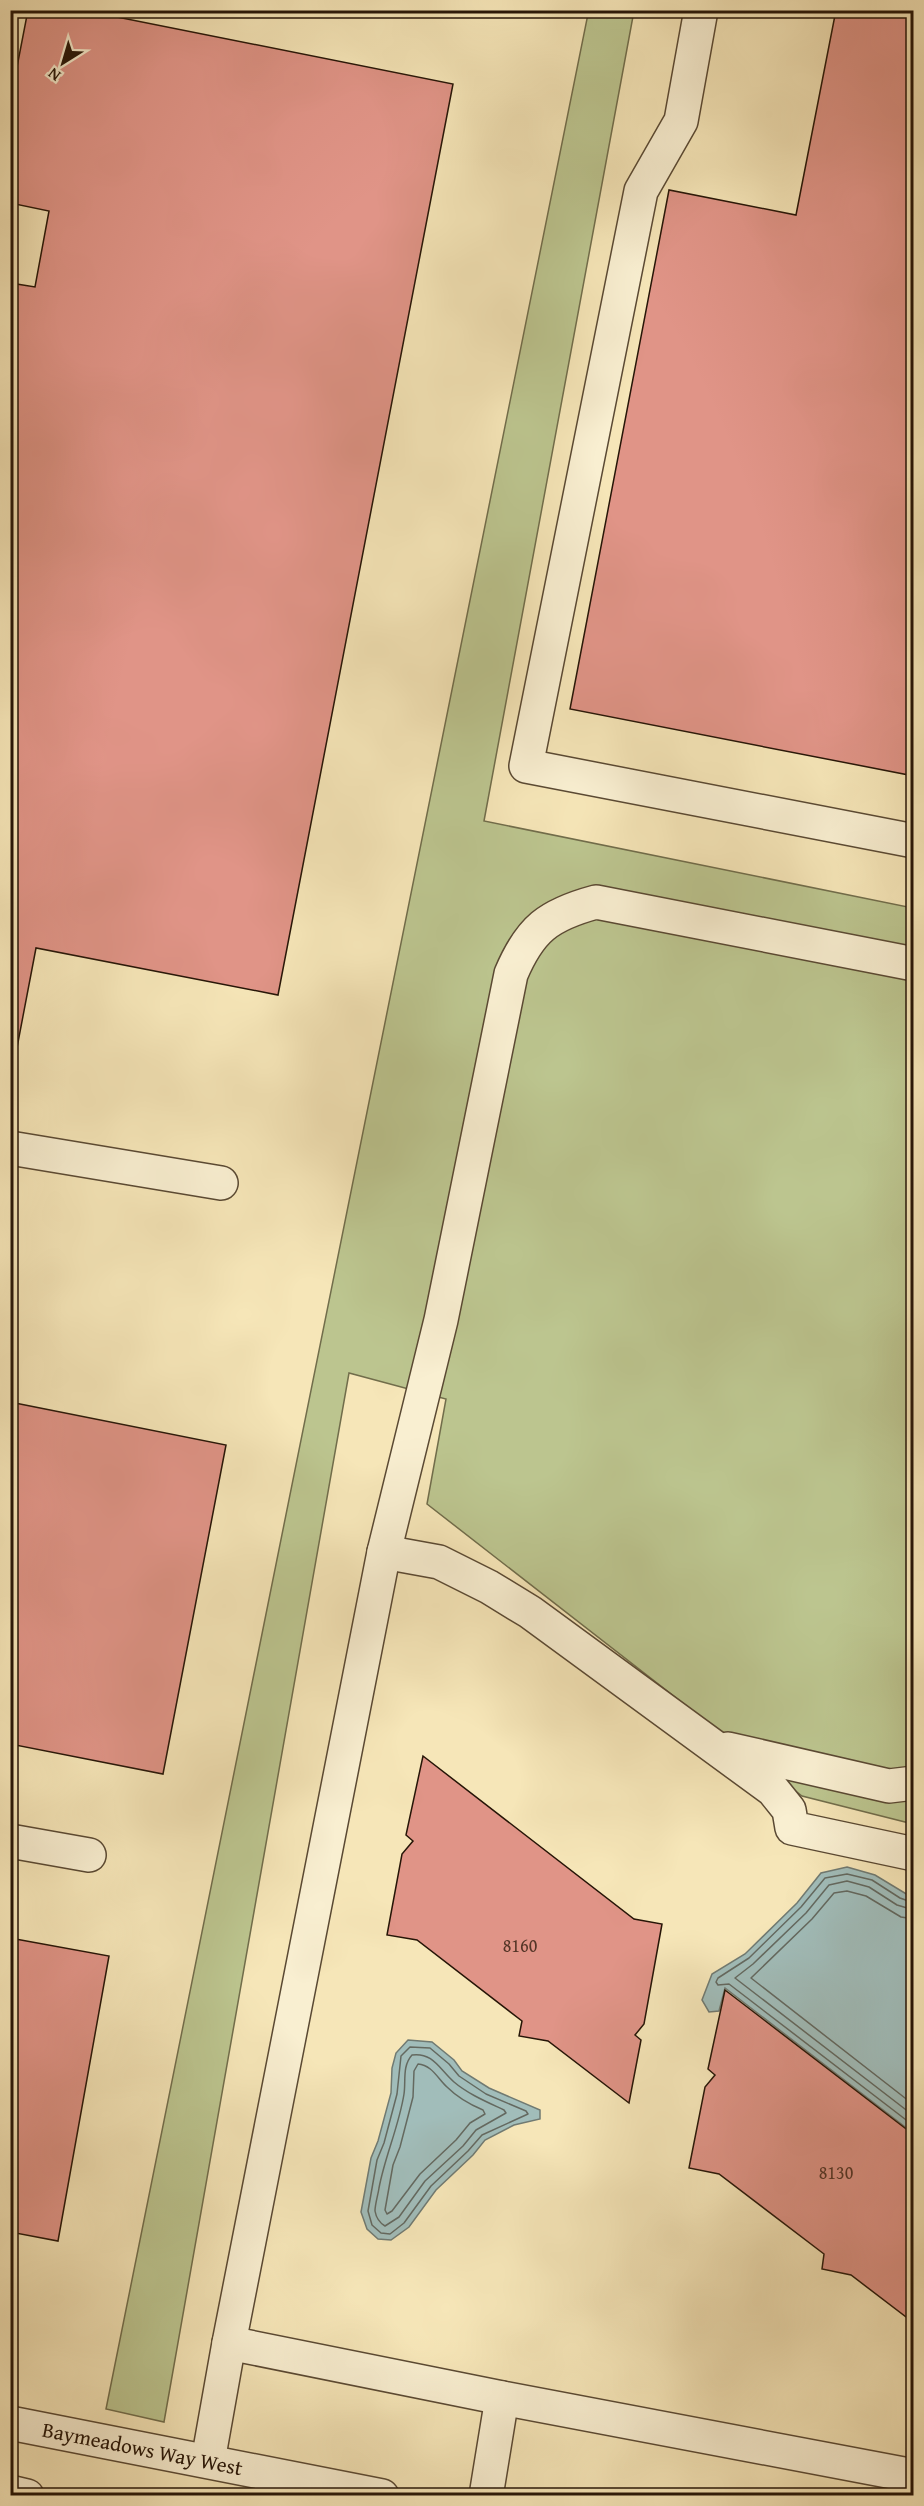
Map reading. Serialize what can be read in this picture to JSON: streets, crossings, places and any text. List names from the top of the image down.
{
  "streets": {
    "street": ["Baymeadows Way West"]
  },
  "house_numbers": ["8160", "8130"],
  "north": "bottom left"
}
